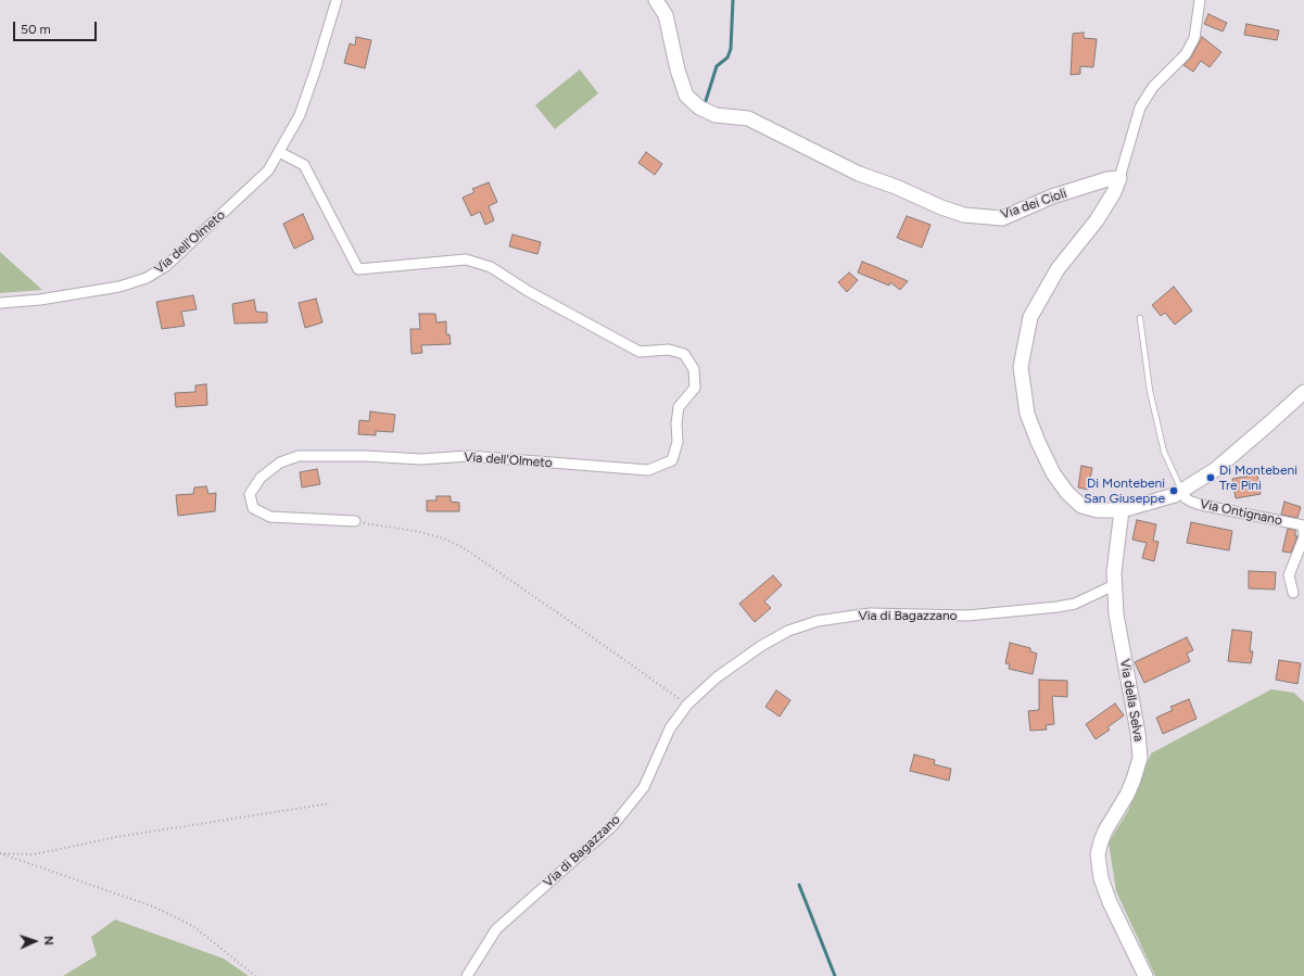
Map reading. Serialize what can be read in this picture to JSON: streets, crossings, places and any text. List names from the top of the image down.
{
  "streets": {
    "street": [
      "Via dei Cioli",
      "Via dell'Olmeto",
      "Via Ontignano",
      "Via di Bagazzano",
      "Via della Selva"
    ]
  },
  "crossings": [
    ["Via di Bagazzano", "Via della Selva"]
  ],
  "places": ["Di Montebeni Tre Pini", "Di Montebeni San Giuseppe"],
  "scale_bar": "50 m",
  "north": "right"
}
